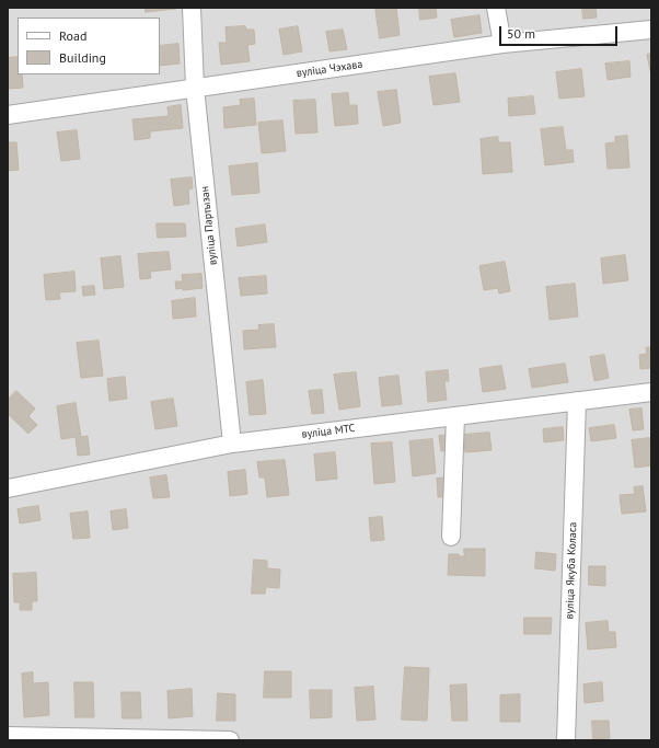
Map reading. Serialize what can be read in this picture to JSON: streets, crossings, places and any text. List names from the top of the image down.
{
  "streets": {
    "street": [
      "вуліца Чэхава",
      "вуліца Партызан",
      "вуліца МТС",
      "вуліца Якуба Коласа"
    ]
  },
  "crossings": [
    ["вуліца Чэхава", "вуліца Партызан"],
    ["вуліца Партызан", "вуліца МТС"],
    ["вуліца МТС", "вуліца Якуба Коласа"]
  ],
  "legend": ["Road", "Building"],
  "scale_bar": "50 m"
}
